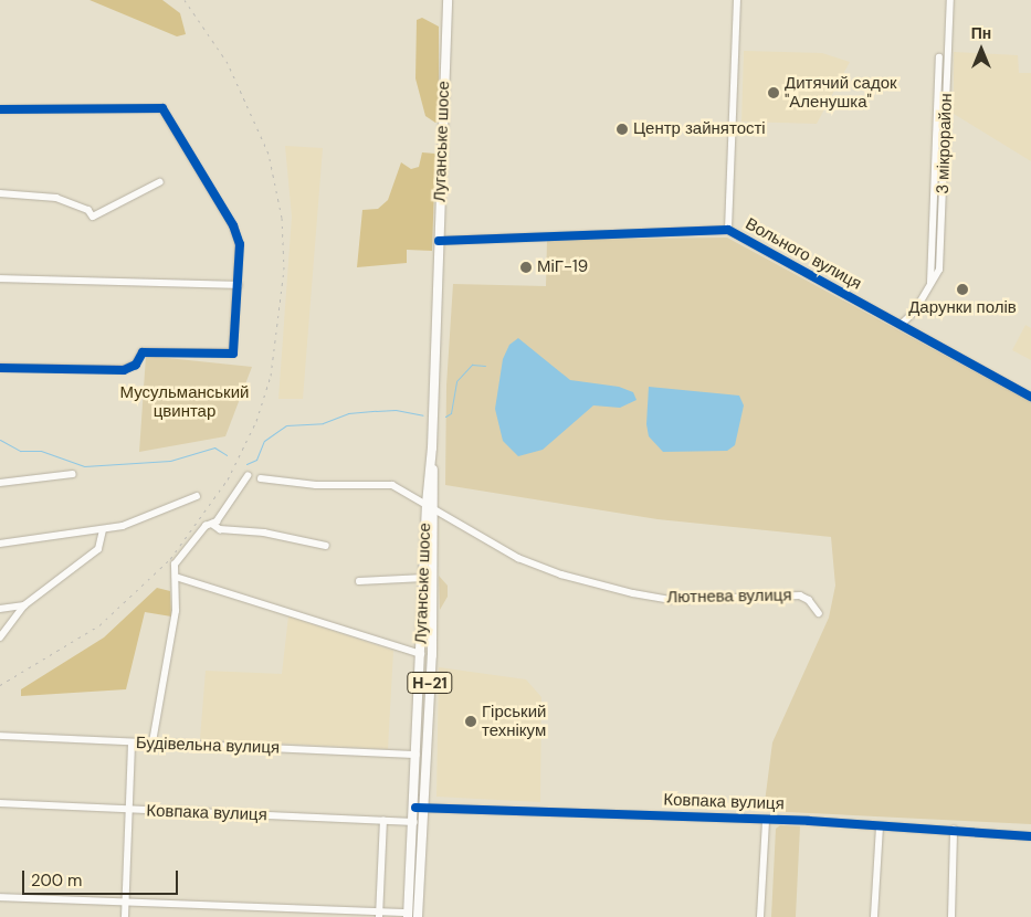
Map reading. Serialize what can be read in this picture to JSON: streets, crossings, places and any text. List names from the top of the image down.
{
  "streets": {
    "main road": ["Луганське шосе", "Н-21"],
    "street": [
      "3 мікрорайон",
      "Вольного вулиця",
      "Лютнева вулиця",
      "Будівельна вулиця",
      "Ковпака вулиця"
    ]
  },
  "crossings": [
    ["Луганське шосе", "Вольного вулиця"],
    ["Луганське шосе", "Лютнева вулиця"],
    ["Луганське шосе", "Будівельна вулиця"],
    ["Луганське шосе", "Ковпака вулиця"],
    ["3 мікрорайон", "Вольного вулиця"]
  ],
  "parks": ["Мусульманський цвинтар"],
  "places": [
    "Дитячий садок \"Аленушка\"",
    "Центр зайнятості",
    "МіГ-19",
    "Дарунки полів",
    "Гірський технікум"
  ],
  "scale_bar": "200 m",
  "north": "top"
}
